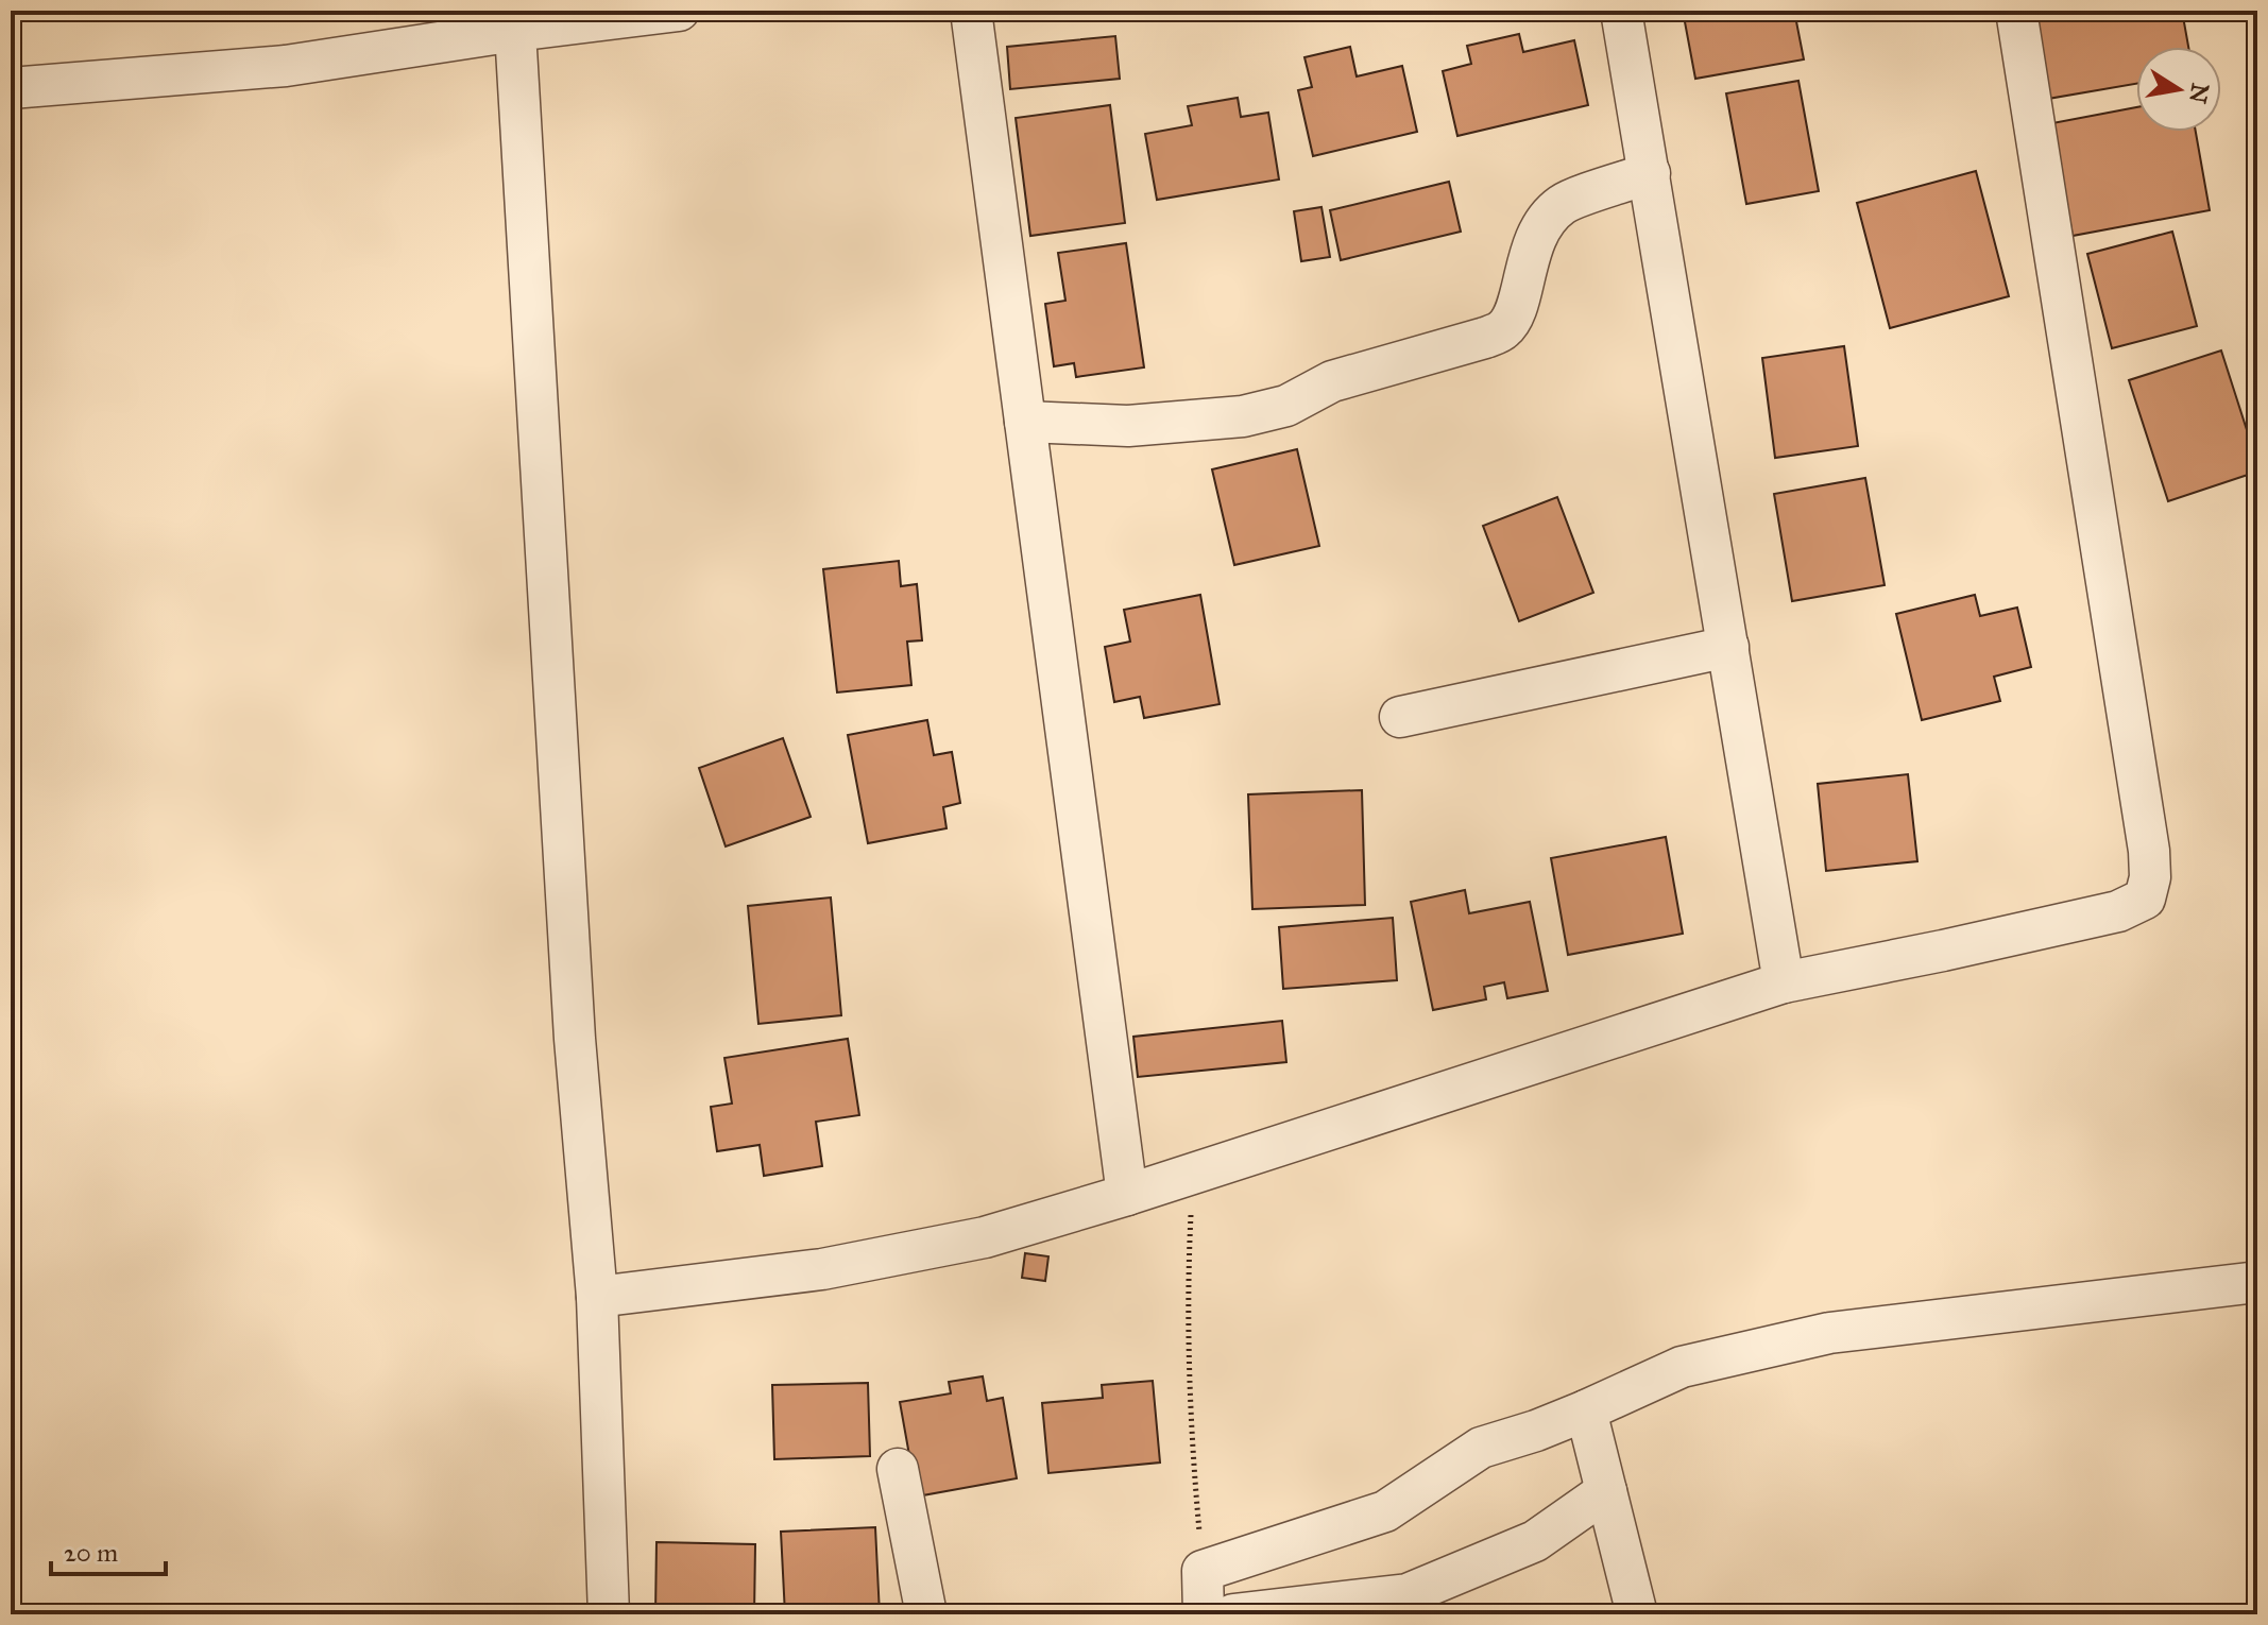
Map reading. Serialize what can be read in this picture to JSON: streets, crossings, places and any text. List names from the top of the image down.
{
  "scale_bar": "20 m",
  "north": "right"
}
